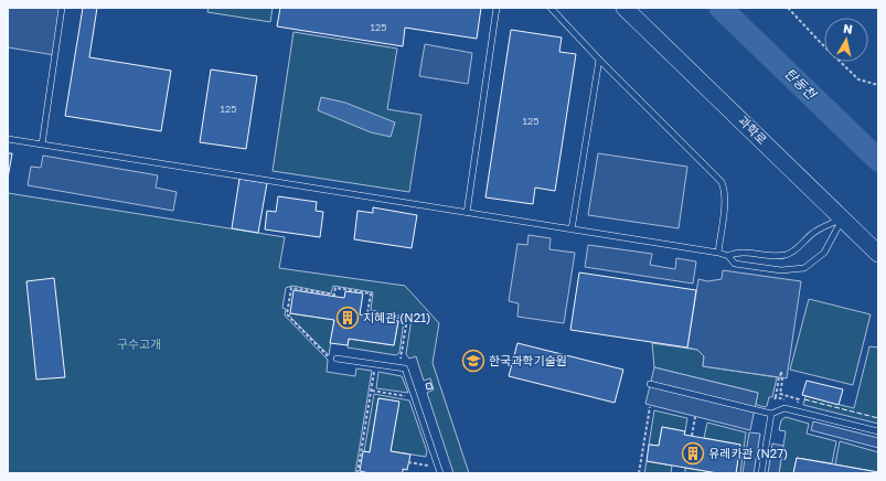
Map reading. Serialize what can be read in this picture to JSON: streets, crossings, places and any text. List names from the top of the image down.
{
  "streets": {
    "main road": ["과학로"]
  },
  "water": ["탄동천"],
  "parks": ["구수고개"],
  "places": {
    "building": ["지혜관 (N21)", "유레카관 (N27)"],
    "school or university": ["한국과학기술원"]
  },
  "house_numbers": ["125", "125", "125"],
  "north": "top"
}
